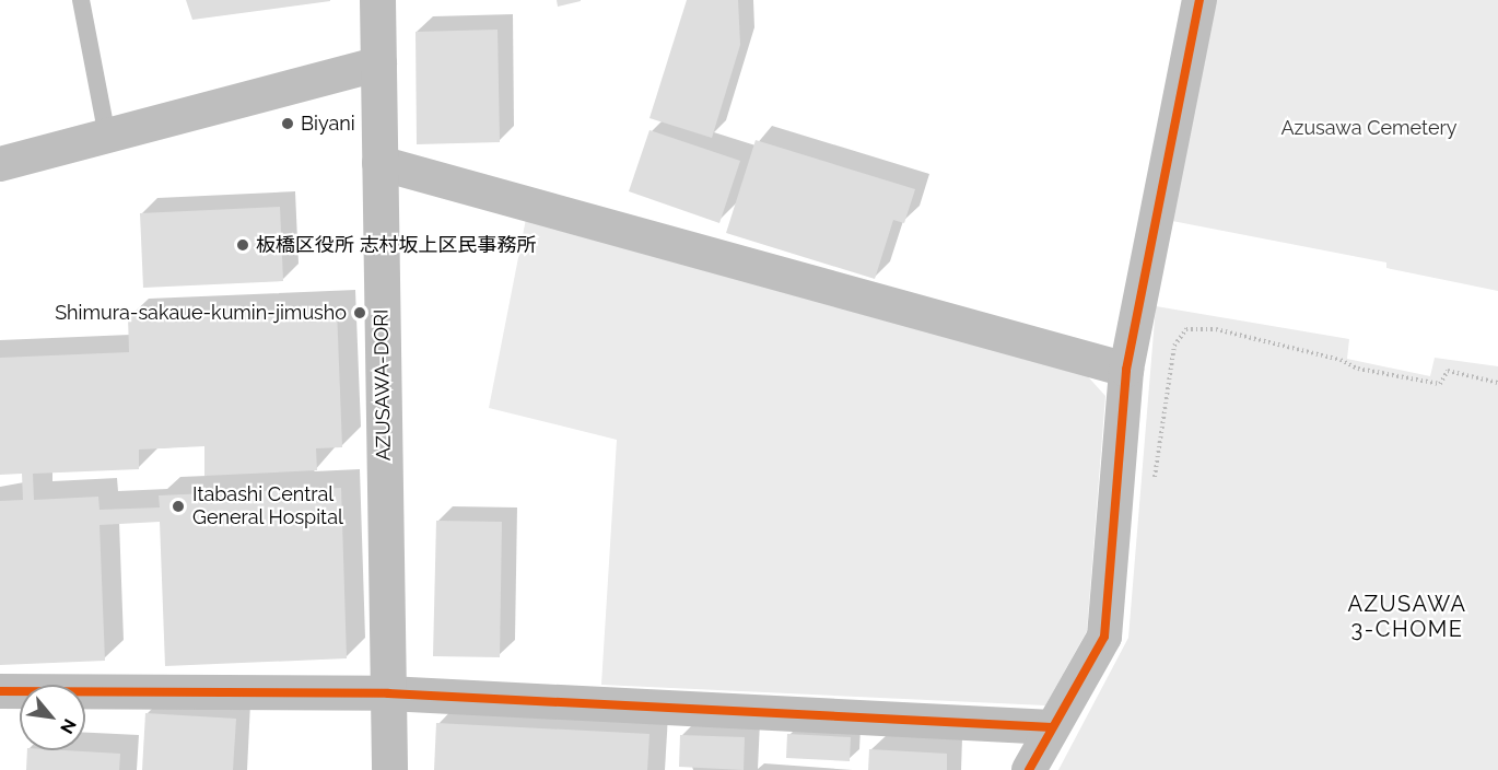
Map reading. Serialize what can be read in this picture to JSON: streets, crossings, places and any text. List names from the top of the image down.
{
  "streets": {
    "street": ["AZUSAWA-DORI"]
  },
  "districts": ["AZUSAWA 3-CHOME"],
  "parks": ["Azusawa Cemetery"],
  "places": [
    "Biyani",
    "板橋区役所 志村坂上区民事務所",
    "Shimura-sakaue-kumin-jimusho",
    "Itabashi Central General Hospital"
  ],
  "north": "bottom right"
}
